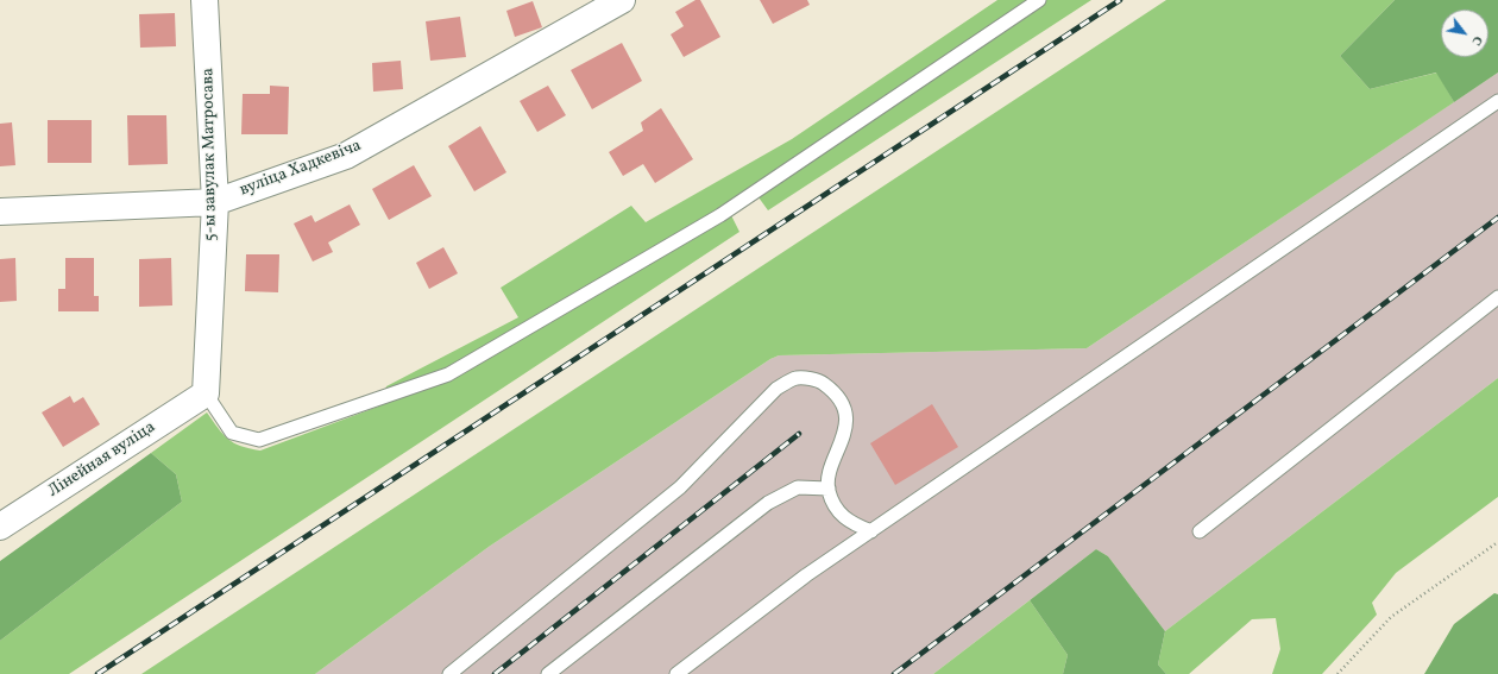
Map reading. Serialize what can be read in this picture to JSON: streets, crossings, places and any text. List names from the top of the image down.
{
  "streets": {
    "street": ["5-ы завулак Матросава", "вуліца Хадкевіча", "Лінейная вуліца"]
  },
  "crossings": [
    ["5-ы завулак Матросава", "вуліца Хадкевіча"],
    ["5-ы завулак Матросава", "Лінейная вуліца"]
  ],
  "north": "bottom right"
}
